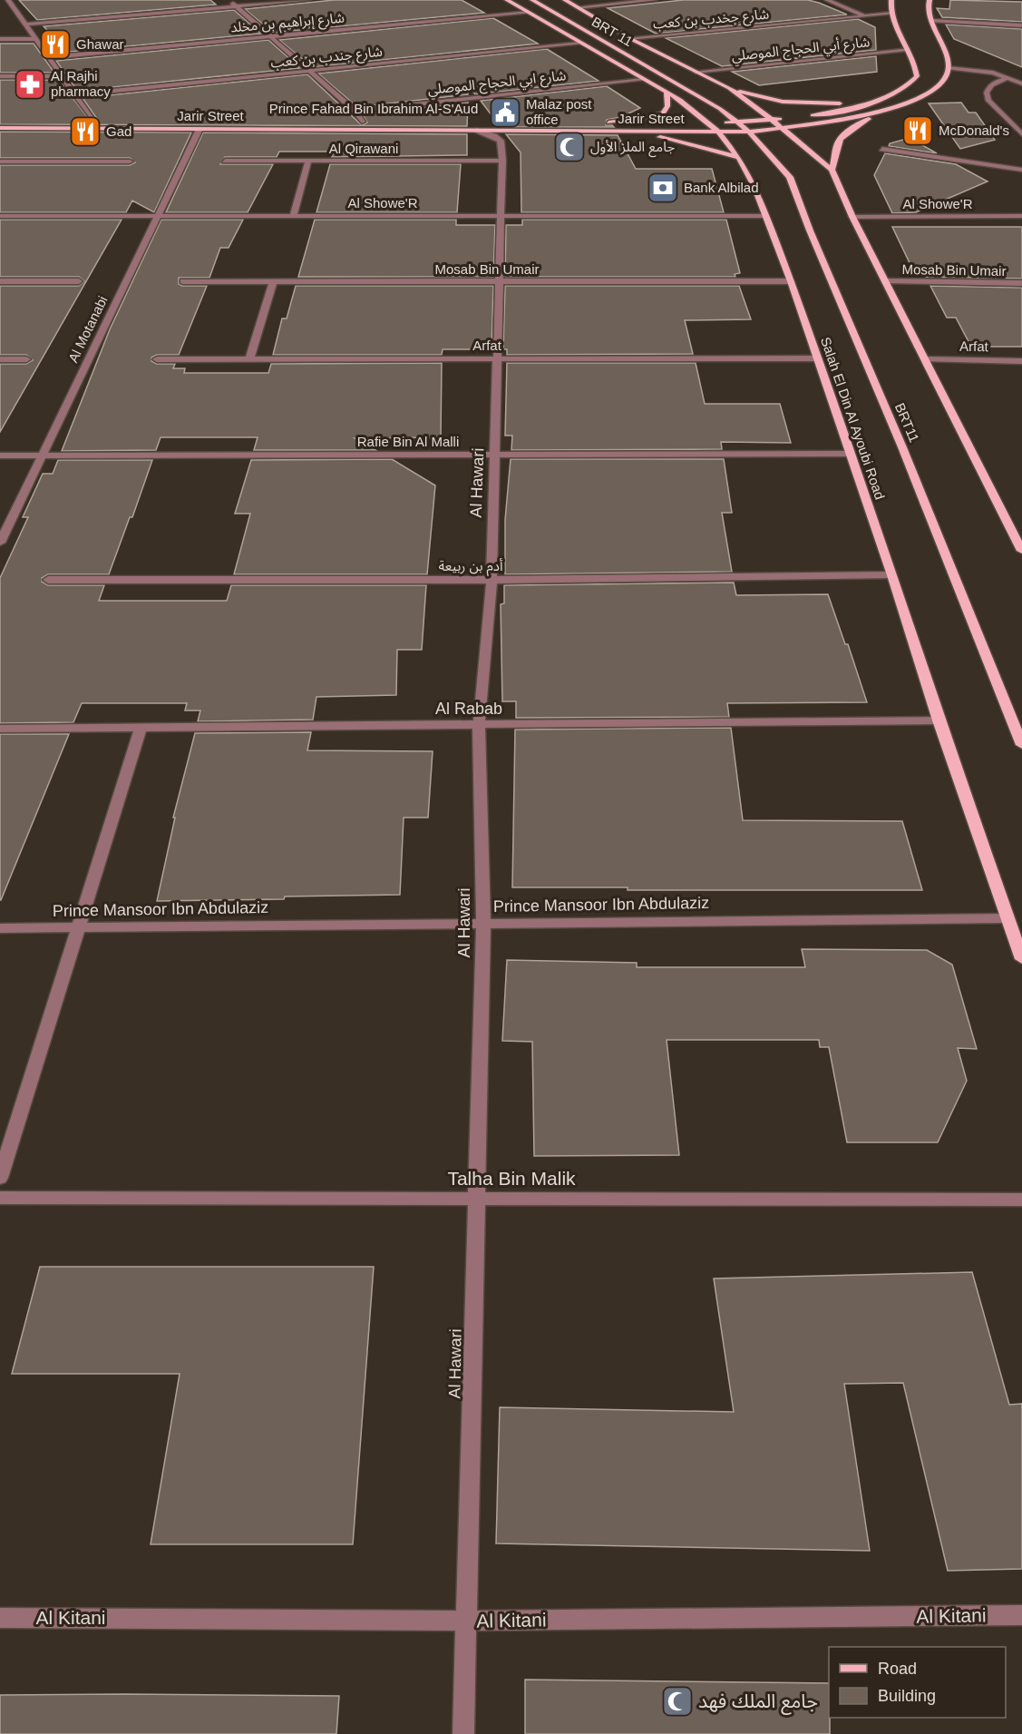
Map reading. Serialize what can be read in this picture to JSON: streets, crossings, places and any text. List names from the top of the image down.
{
  "streets": {
    "main road": [
      "BRT 11",
      "Prince Fahad Bin Ibrahim Al-S'Aud",
      "Jarir Street",
      "Salah El Din Al Ayoubi Road",
      "BRT11"
    ],
    "street": [
      "شارع جخدب بن كعب",
      "شارع إبراهيم بن مخلد",
      "شارع أبي الحجاج الموصلي",
      "شارع جندب بن كعب",
      "شارع ابي الحجاج الموصلي",
      "Al Qirawani",
      "Al Showe'R",
      "Mosab Bin Umair",
      "Al Motanabi",
      "Arfat",
      "Rafie Bin Al Malli",
      "Al Hawari",
      "أدم بن ربيعة",
      "Al Rabab",
      "Prince Mansoor Ibn Abdulaziz",
      "Talha Bin Malik",
      "Al Kitani"
    ]
  },
  "crossings": [
    ["شارع إبراهيم بن مخلد", "Salah El Din Al Ayoubi Road"],
    ["BRT 11", "BRT11"],
    ["شارع جندب بن كعب", "Salah El Din Al Ayoubi Road"],
    ["شارع ابي الحجاج الموصلي", "Salah El Din Al Ayoubi Road"],
    ["Jarir Street", "Al Motanabi"],
    ["Jarir Street", "Salah El Din Al Ayoubi Road"],
    ["Jarir Street", "BRT11"],
    ["Jarir Street", "Al Hawari"],
    ["Al Qirawani", "Al Hawari"],
    ["Al Showe'R", "Al Motanabi"],
    ["Al Showe'R", "Salah El Din Al Ayoubi Road"],
    ["Al Showe'R", "Al Hawari"],
    ["Mosab Bin Umair", "Salah El Din Al Ayoubi Road"],
    ["Mosab Bin Umair", "Al Hawari"],
    ["Al Motanabi", "Rafie Bin Al Malli"],
    ["Arfat", "Salah El Din Al Ayoubi Road"],
    ["Arfat", "Al Hawari"],
    ["Salah El Din Al Ayoubi Road", "Rafie Bin Al Malli"],
    ["Salah El Din Al Ayoubi Road", "أدم بن ربيعة"],
    ["Salah El Din Al Ayoubi Road", "Al Rabab"],
    ["Salah El Din Al Ayoubi Road", "Prince Mansoor Ibn Abdulaziz"],
    ["Rafie Bin Al Malli", "Al Hawari"],
    ["Al Hawari", "أدم بن ربيعة"],
    ["Al Hawari", "Al Rabab"],
    ["Al Hawari", "Prince Mansoor Ibn Abdulaziz"],
    ["Al Hawari", "Talha Bin Malik"],
    ["Al Hawari", "Al Kitani"]
  ],
  "places": {
    "restaurant": ["Ghawar", "McDonald's", "Gad"],
    "pharmacy": ["Al Rajhi pharmacy"],
    "public building": ["Malaz post office"],
    "mosque": ["جامع الملز الأول", "جامع الملك فهد"],
    "bank": ["Bank Albilad"]
  },
  "legend": ["Road", "Building"]
}
